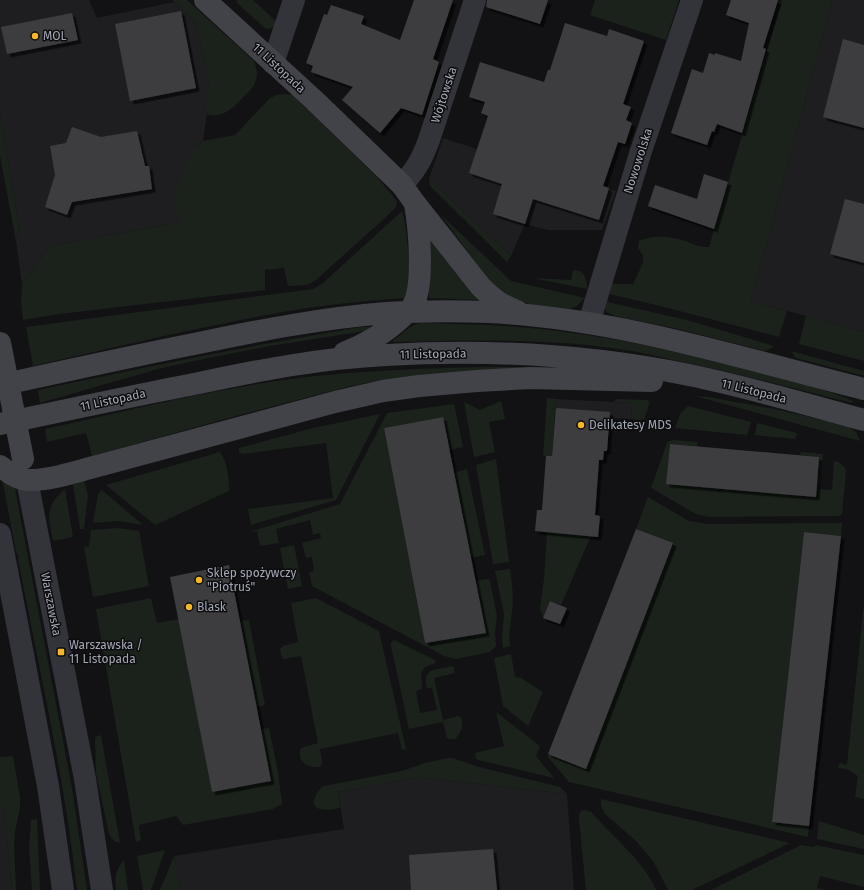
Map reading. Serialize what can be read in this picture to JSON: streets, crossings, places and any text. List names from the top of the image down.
{
  "streets": {
    "main road": ["11 Listopada", "Warszawska"],
    "street": ["Wójtowska", "Nowowolska"]
  },
  "crossings": [
    ["11 Listopada", "Wójtowska"],
    ["11 Listopada", "Nowowolska"],
    ["11 Listopada", "Warszawska"]
  ],
  "places": {
    "other": [
      "MOL",
      "Delikatesy MDS",
      "Sklep spożywczy \"Piotruś\"",
      "Blask"
    ],
    "transit": ["Warszawska / 11 Listopada"]
  }
}
